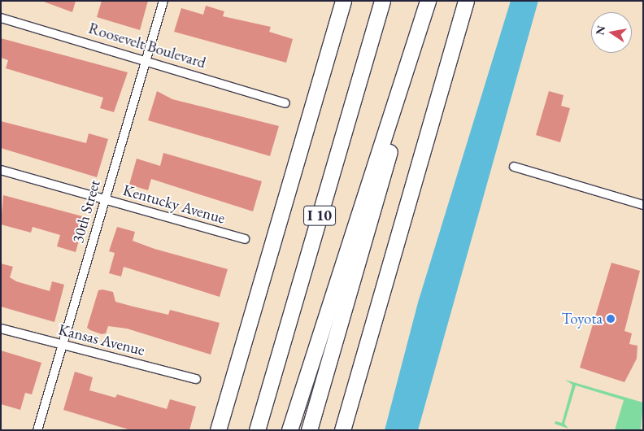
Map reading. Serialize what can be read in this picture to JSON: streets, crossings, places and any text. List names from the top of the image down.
{
  "streets": {
    "highway": ["I 10"],
    "street": [
      "Roosevelt Boulevard",
      "Kentucky Avenue",
      "30th Street",
      "Kansas Avenue"
    ]
  },
  "crossings": [
    ["Roosevelt Boulevard", "30th Street"],
    ["Kentucky Avenue", "30th Street"],
    ["30th Street", "Kansas Avenue"]
  ],
  "places": ["Toyota"],
  "north": "left"
}
